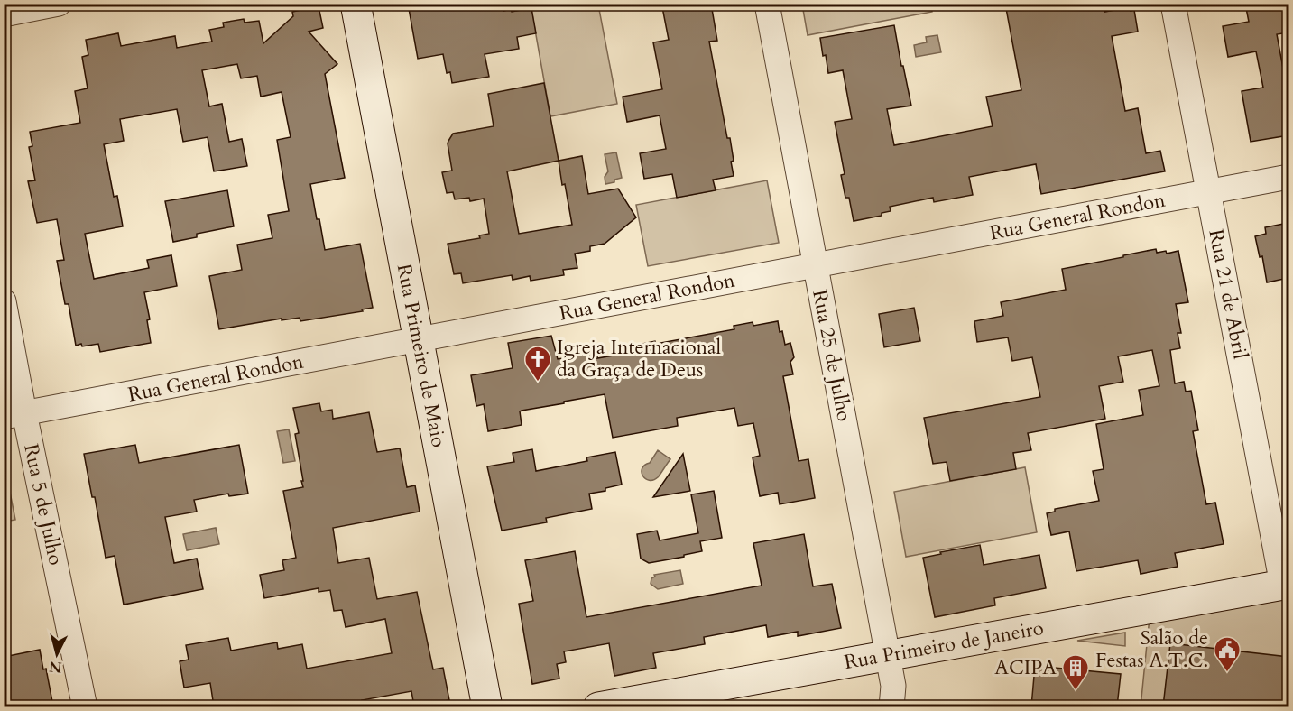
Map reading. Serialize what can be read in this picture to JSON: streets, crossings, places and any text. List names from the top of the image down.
{
  "streets": {
    "street": [
      "Rua General Rondon",
      "Rua 21 de Abril",
      "Rua Primeiro de Maio",
      "Rua 25 de Julho",
      "Rua 5 de Julho",
      "Rua Primeiro de Janeiro"
    ]
  },
  "crossings": [
    ["Rua General Rondon", "Rua 21 de Abril"],
    ["Rua General Rondon", "Rua Primeiro de Maio"],
    ["Rua General Rondon", "Rua 25 de Julho"],
    ["Rua General Rondon", "Rua 5 de Julho"],
    ["Rua 21 de Abril", "Rua Primeiro de Janeiro"],
    ["Rua 25 de Julho", "Rua Primeiro de Janeiro"]
  ],
  "places": {
    "church": ["Igreja Internacional da Graça de Deus"],
    "public building": ["Salão de Festas A.T.C."],
    "building": ["ACIPA"]
  },
  "north": "bottom"
}
